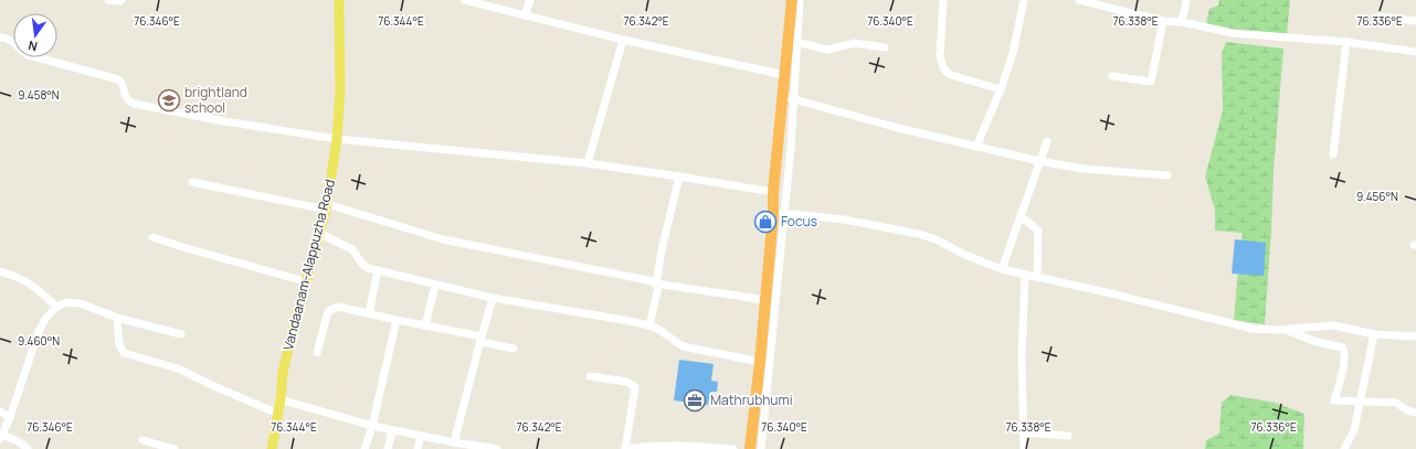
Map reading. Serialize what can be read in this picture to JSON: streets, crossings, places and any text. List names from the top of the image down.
{
  "streets": {
    "main road": ["Vandaanam-Alappuzha Road"]
  },
  "places": {
    "school or university": ["brightland school"],
    "shop": ["Focus"],
    "office": ["Mathrubhumi"]
  },
  "north": "bottom",
  "coordinates": [
    "76.346°E",
    "76.344°E",
    "76.342°E",
    "76.340°E",
    "76.338°E",
    "76.336°E",
    "9.458°N",
    "9.456°N",
    "9.460°N"
  ]
}
